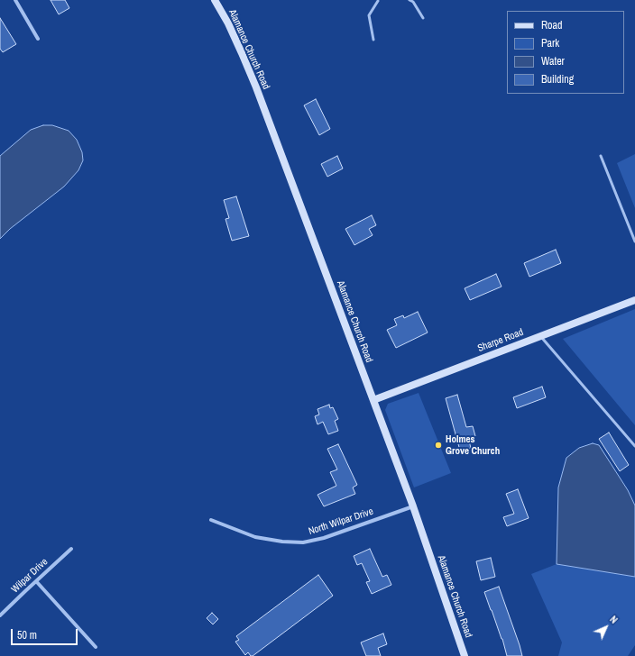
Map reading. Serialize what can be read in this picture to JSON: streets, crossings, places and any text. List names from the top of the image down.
{
  "streets": {
    "main road": ["Alamance Church Road", "Sharpe Road"],
    "street": ["North Wilpar Drive", "Wilpar Drive"]
  },
  "crossings": [
    ["Alamance Church Road", "Sharpe Road"],
    ["Alamance Church Road", "North Wilpar Drive"]
  ],
  "places": ["Holmes Grove Church"],
  "legend": [
    "Road",
    "Park",
    "Water",
    "Building"
  ],
  "scale_bar": "50 m",
  "north": "top right"
}
